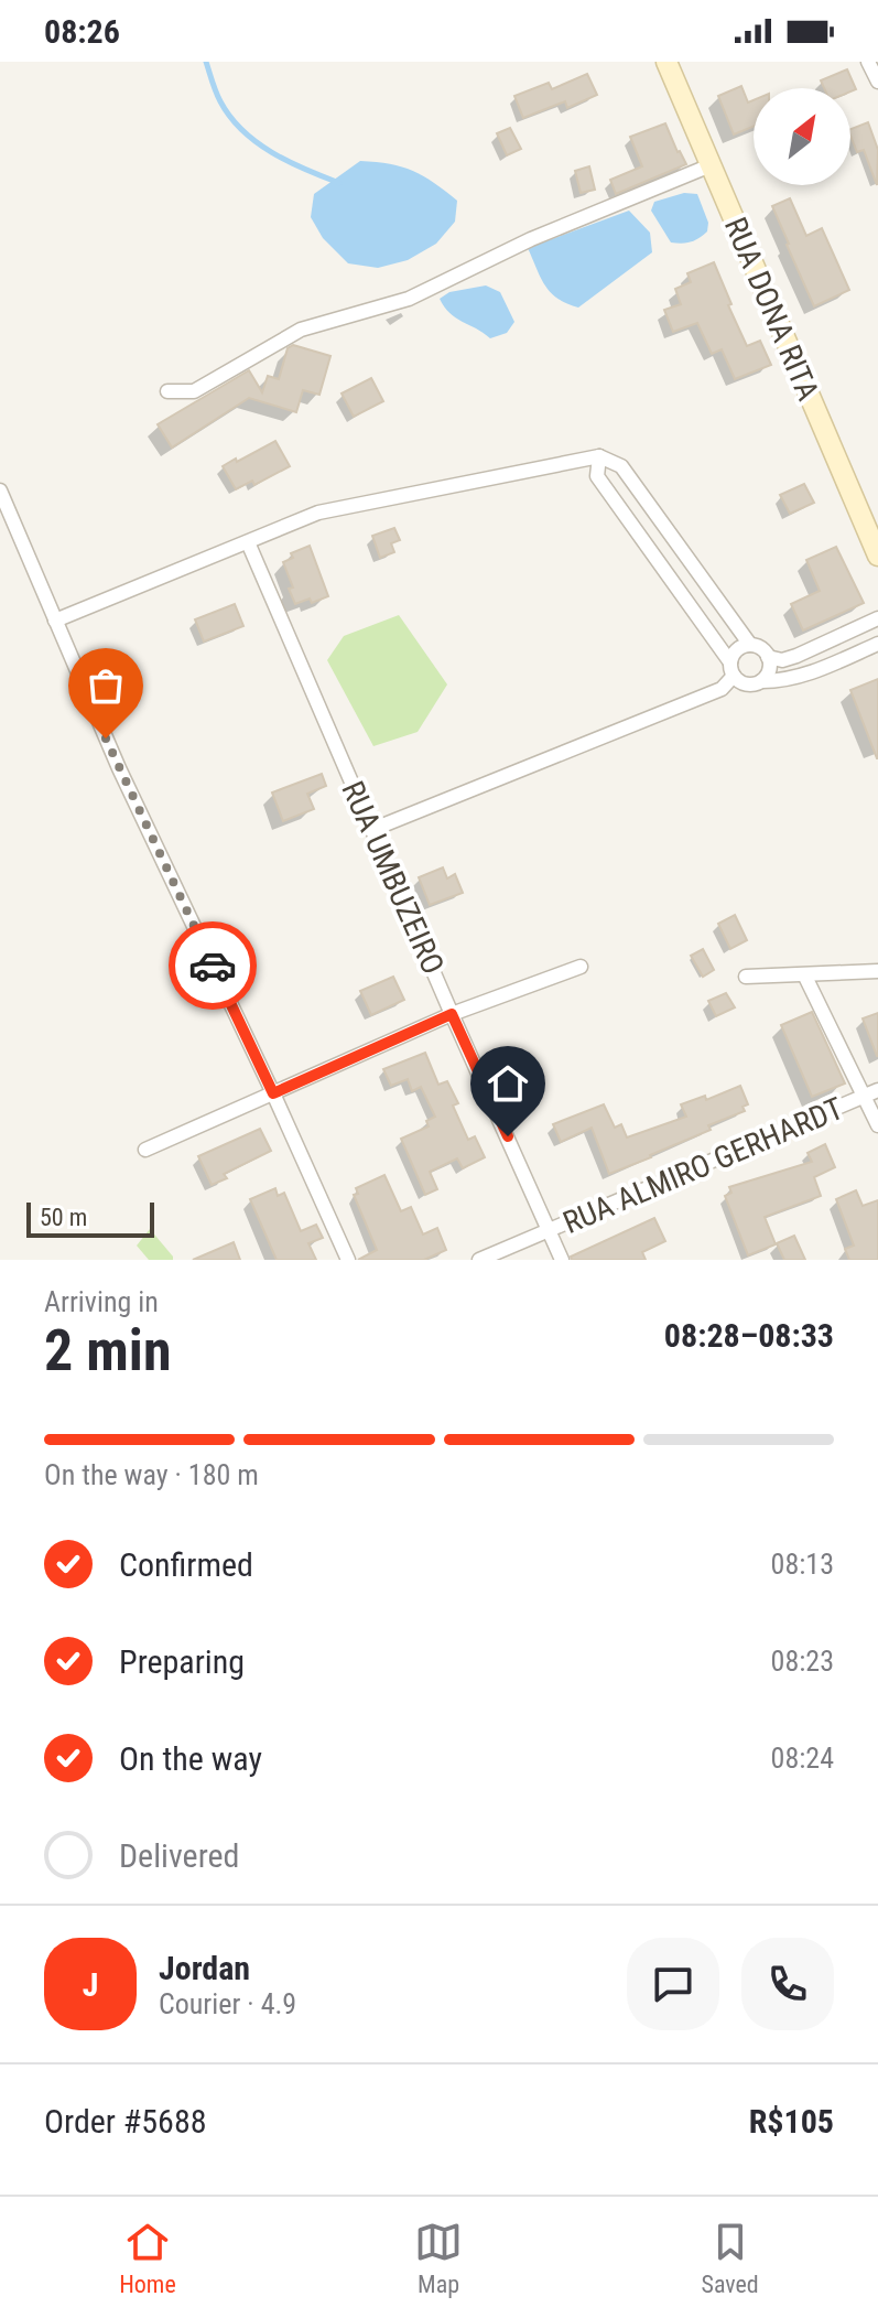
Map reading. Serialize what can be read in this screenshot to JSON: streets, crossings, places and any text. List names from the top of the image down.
{
  "streets": {
    "main road": ["RUA DONA RITA"],
    "street": ["RUA UMBUZEIRO", "RUA ALMIRO GERHARDT"]
  },
  "crossings": [
    ["RUA UMBUZEIRO", "RUA ALMIRO GERHARDT"]
  ],
  "scale_bar": "50 m",
  "north": "top right",
  "page": {
    "status": "08:26",
    "scale": "50 m",
    "heading": ["2 min", "Arriving in", "08:28–08:33"],
    "panel": [
      "Jordan",
      "Courier · 4.9",
      "Order #5688",
      "R$105"
    ],
    "bar": "On the way · 180 m",
    "list": [
      ["Confirmed", "08:13"],
      ["Preparing", "08:23"],
      ["On the way", "08:24"],
      "Delivered"
    ],
    "round": "J",
    "tabs": ["Home", "Map", "Saved"]
  }
}
